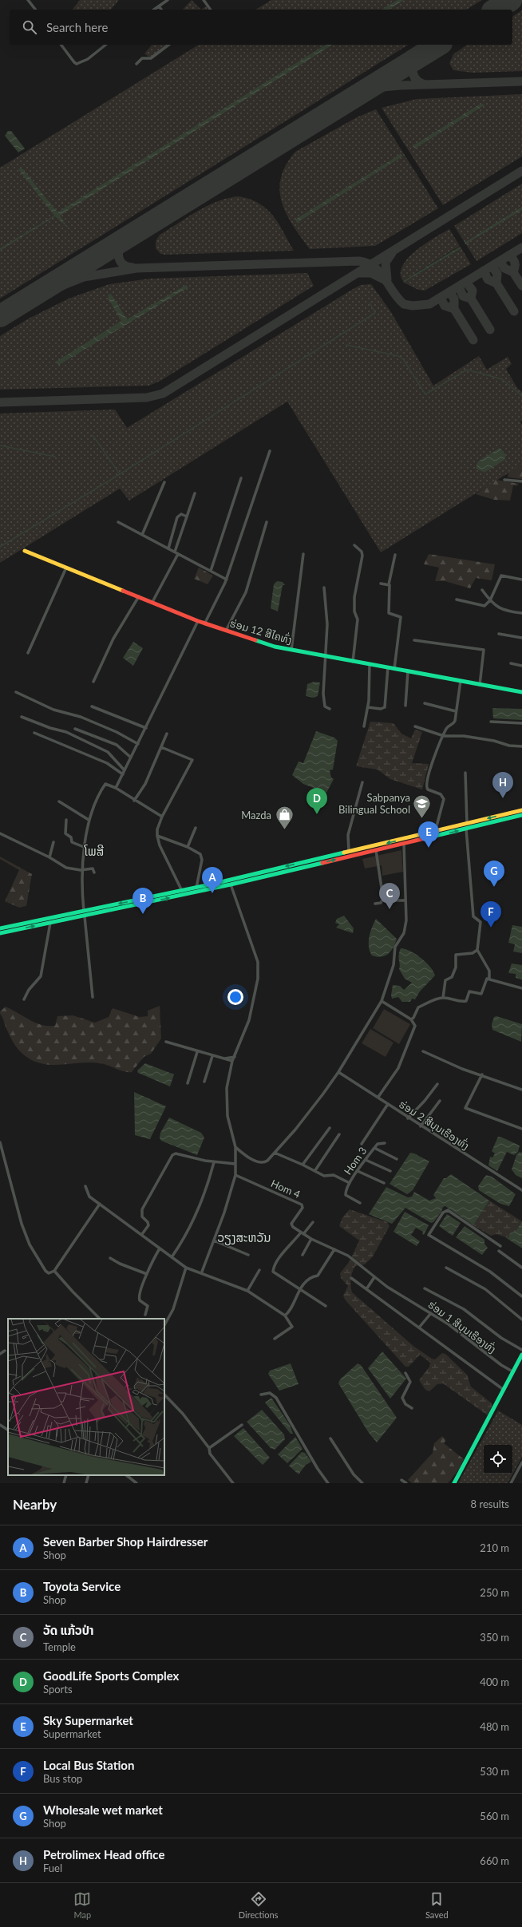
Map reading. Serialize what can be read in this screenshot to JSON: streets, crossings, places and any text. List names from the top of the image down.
{
  "streets": {
    "main road": ["ຮ່ອມ 12 ສີໄຄທົ່ງ"],
    "street": [
      "ຮ່ອມ 2 ສີບຸນເຮືອງທົ່ງ",
      "Hom 3",
      "Hom 4",
      "ຮ່ອມ 1 ສີບຸນເຮືອງທົ່ງ"
    ]
  },
  "crossings": [
    ["Hom 4", "ຮ່ອມ 1 ສີບຸນເຮືອງທົ່ງ"]
  ],
  "districts": ["ໂພສີ", "ວຽງສະຫວັນ"],
  "places": {
    "school or university": ["Sabpanya Bilingual School"],
    "shop": ["Mazda"]
  },
  "page": {
    "search": "Search here",
    "pins": [
      "H",
      "D",
      "E",
      "G",
      "A",
      "C",
      "B",
      "F"
    ],
    "heading": ["Nearby", "8 results"],
    "list": [
      {
        "mark": "A",
        "name": "Seven Barber Shop Hairdresser",
        "note": "Shop",
        "value": "210 m"
      },
      {
        "mark": "B",
        "name": "Toyota Service",
        "note": "Shop",
        "value": "250 m"
      },
      {
        "mark": "C",
        "name": "ວັດ ແກ້ວປ່າ",
        "note": "Temple",
        "value": "350 m"
      },
      {
        "mark": "D",
        "name": "GoodLife Sports Complex",
        "note": "Sports",
        "value": "400 m"
      },
      {
        "mark": "E",
        "name": "Sky Supermarket",
        "note": "Supermarket",
        "value": "480 m"
      },
      {
        "mark": "F",
        "name": "Local Bus Station",
        "note": "Bus stop",
        "value": "530 m"
      },
      {
        "mark": "G",
        "name": "Wholesale wet market",
        "note": "Shop",
        "value": "560 m"
      },
      {
        "mark": "H",
        "name": "Petrolimex Head office",
        "note": "Fuel",
        "value": "660 m"
      }
    ],
    "nav": ["Map", "Directions", "Saved"]
  }
}
